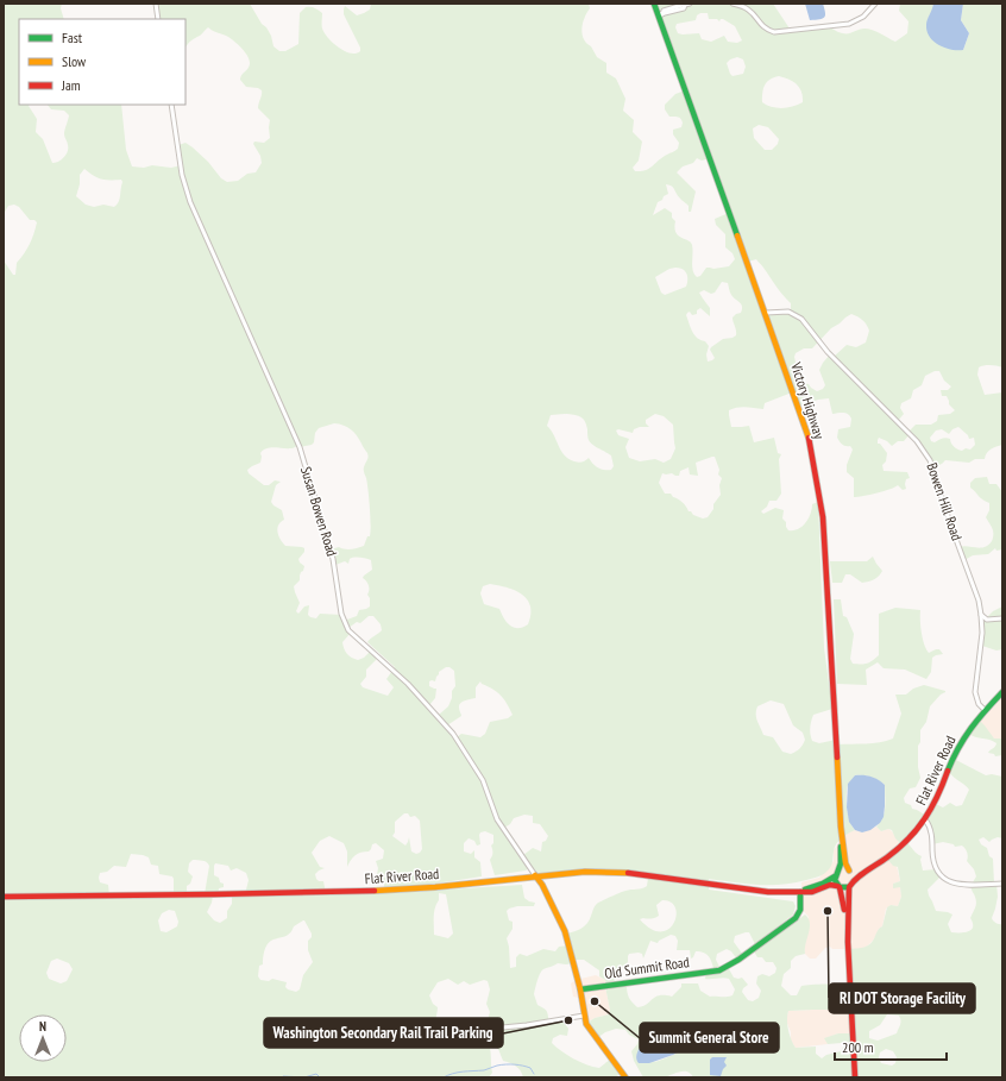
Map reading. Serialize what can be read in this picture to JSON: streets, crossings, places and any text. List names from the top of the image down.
{
  "streets": {
    "main road": ["Victory Highway", "Flat River Road", "Old Summit Road"],
    "street": ["Bowen Hill Road", "Susan Bowen Road"]
  },
  "crossings": [
    ["Victory Highway", "Bowen Hill Road"],
    ["Victory Highway", "Flat River Road"],
    ["Bowen Hill Road", "Flat River Road"],
    ["Susan Bowen Road", "Flat River Road"],
    ["Flat River Road", "Old Summit Road"]
  ],
  "places": ["RI DOT Storage Facility", "Summit General Store", "Washington Secondary Rail Trail Parking"],
  "legend": ["Fast", "Slow", "Jam"],
  "scale_bar": "200 m",
  "north": "top"
}
